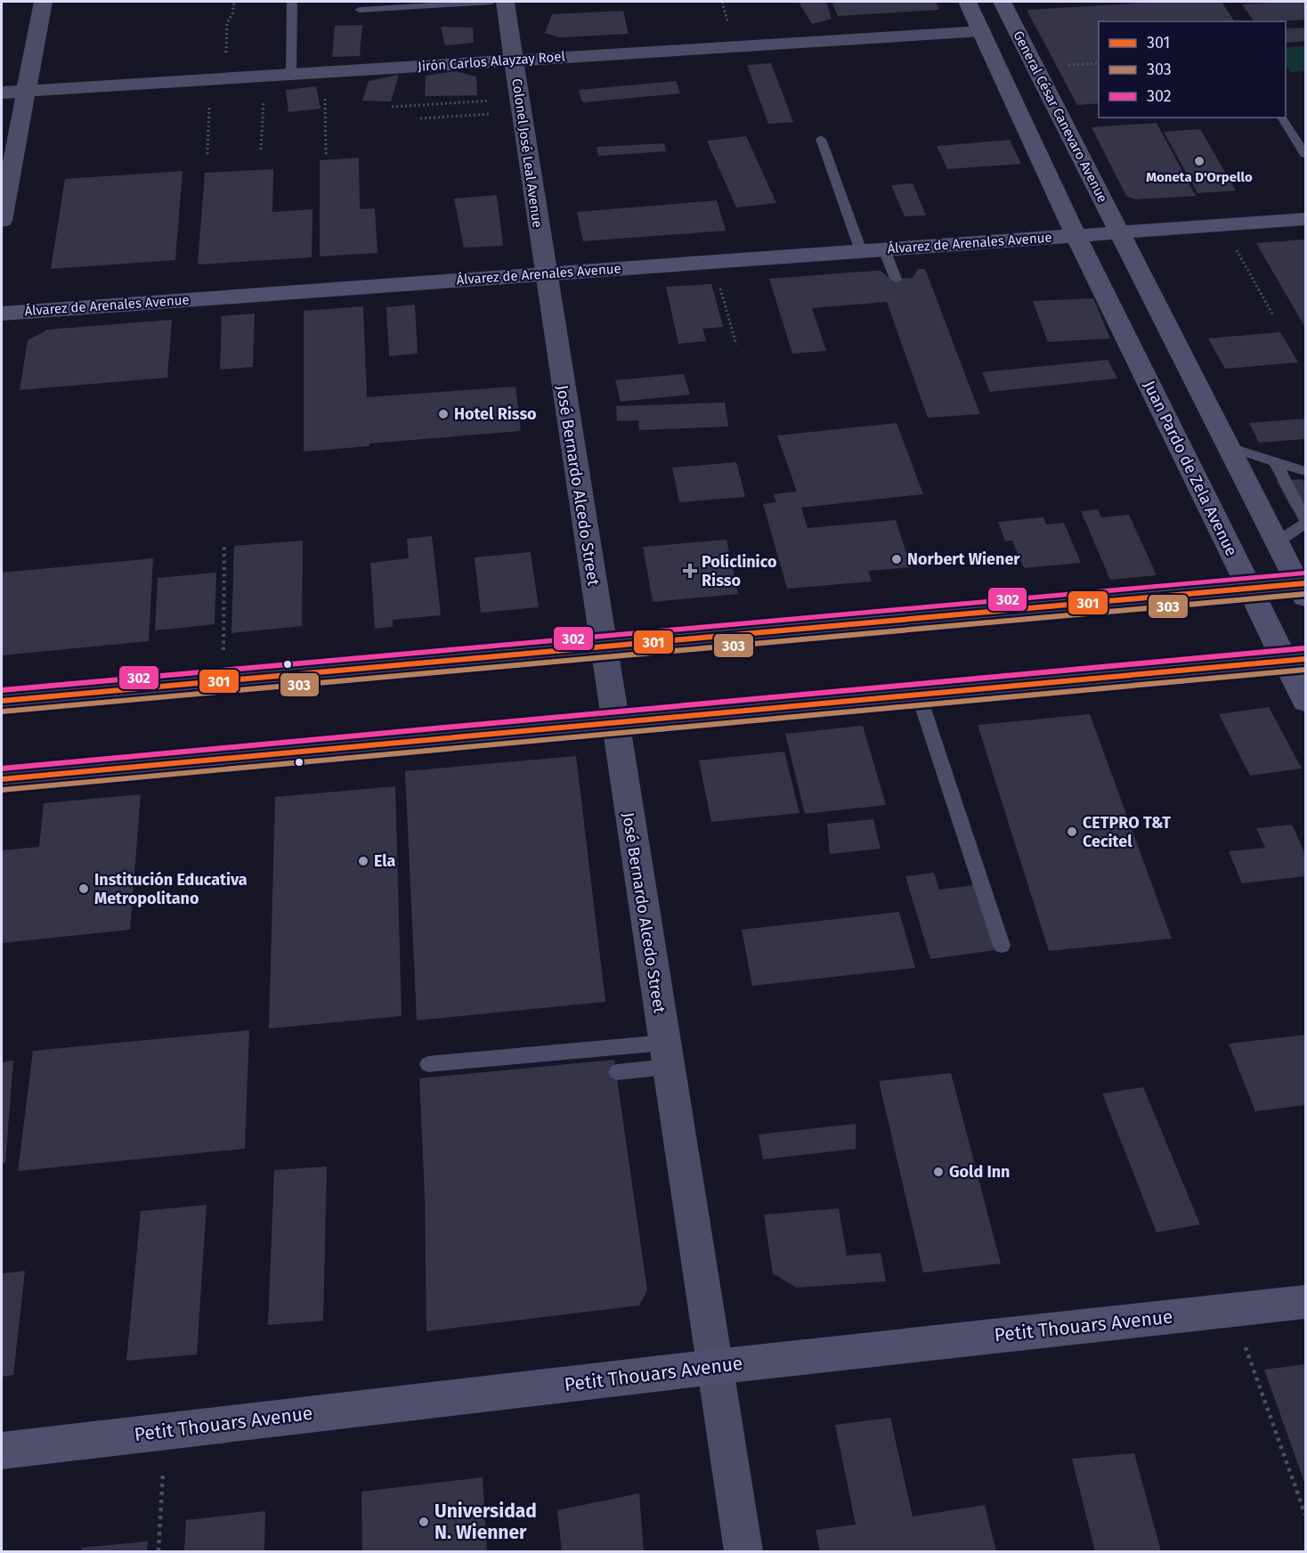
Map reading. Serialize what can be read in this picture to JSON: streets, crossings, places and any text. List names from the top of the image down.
{
  "streets": {
    "main road": [
      "General César Canevaro Avenue",
      "Álvarez de Arenales Avenue",
      "Juan Pardo de Zela Avenue",
      "Petit Thouars Avenue"
    ],
    "street": ["Jirón Carlos Alayzay Roel", "Colonel José Leal Avenue", "José Bernardo Alcedo Street"]
  },
  "crossings": [
    ["Jirón Carlos Alayzay Roel", "Colonel José Leal Avenue"],
    ["General César Canevaro Avenue", "Álvarez de Arenales Avenue"],
    ["Colonel José Leal Avenue", "Álvarez de Arenales Avenue"],
    ["Colonel José Leal Avenue", "José Bernardo Alcedo Street"],
    ["Álvarez de Arenales Avenue", "Juan Pardo de Zela Avenue"],
    ["Álvarez de Arenales Avenue", "José Bernardo Alcedo Street"],
    ["José Bernardo Alcedo Street", "Petit Thouars Avenue"]
  ],
  "places": {
    "other": [
      "Moneta D'Orpello",
      "Hotel Risso",
      "Norbert Wiener",
      "CETPRO T&T Cecitel",
      "Ela",
      "Institución Educativa Metropolitano",
      "Gold Inn",
      "Universidad N. Wienner"
    ],
    "health": ["Policlinico Risso"]
  },
  "lines": ["transit line 302", "transit line 301", "transit line 303"],
  "legend": ["301", "303", "302"]
}
